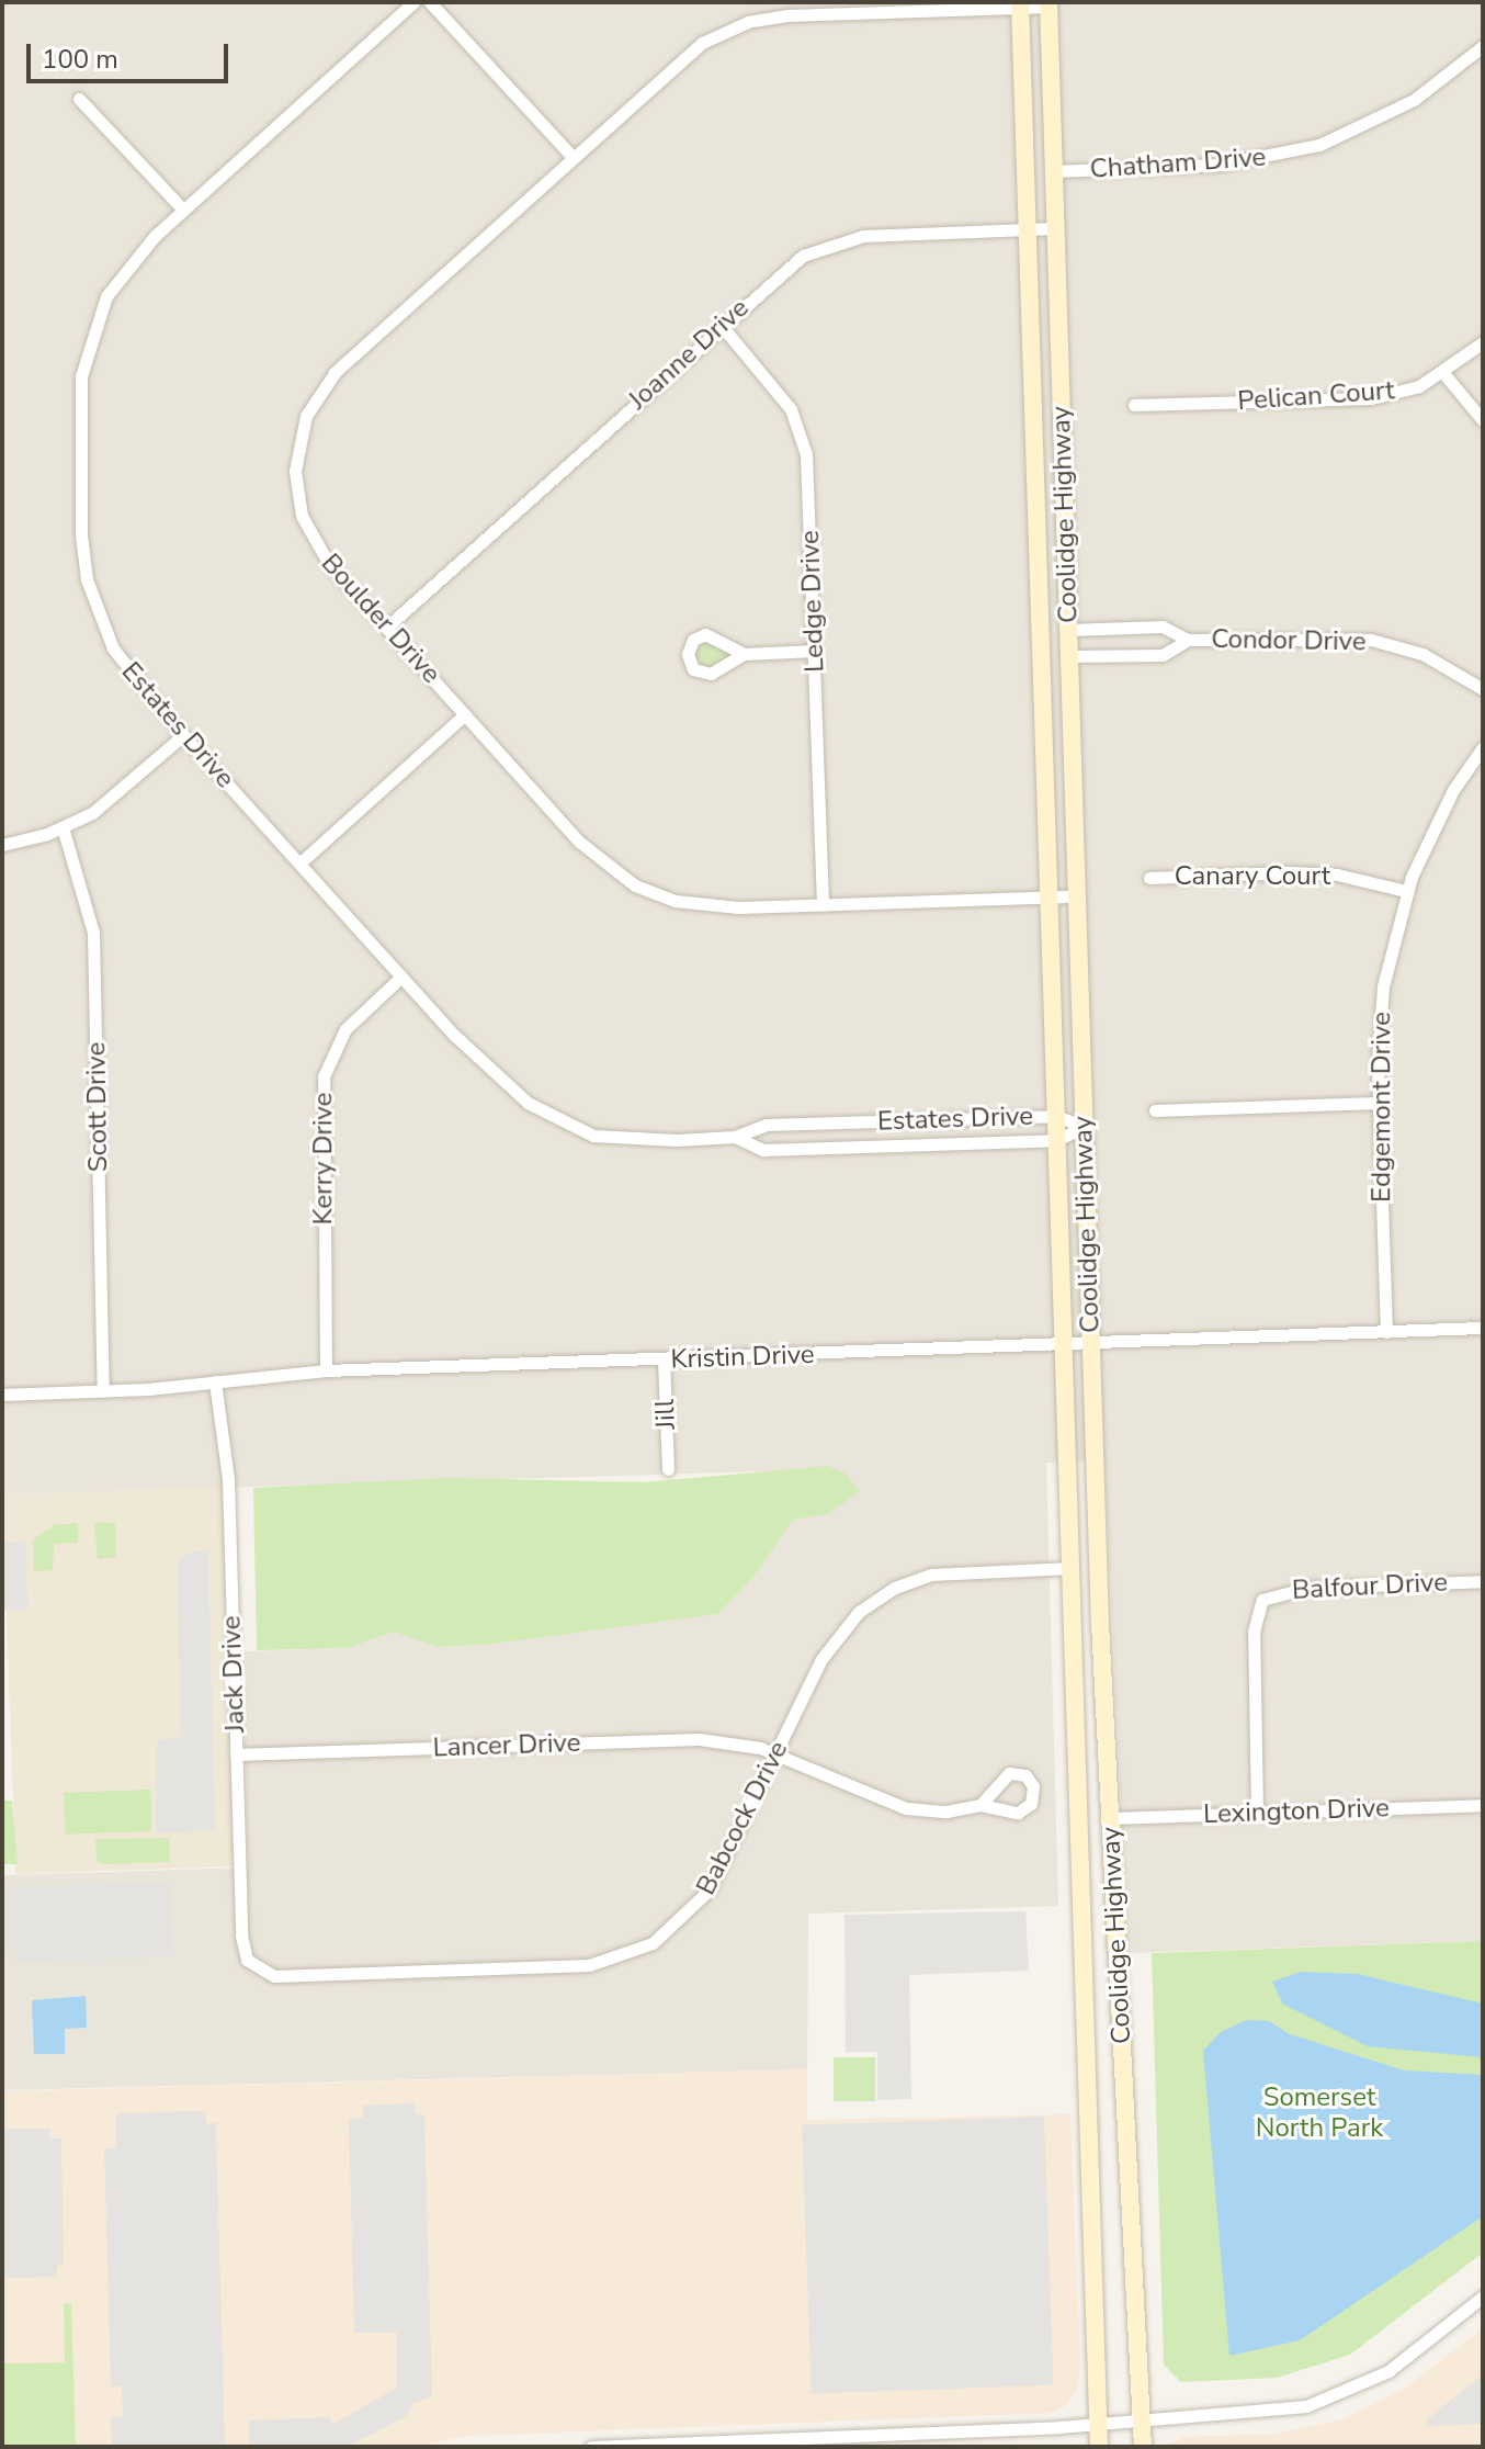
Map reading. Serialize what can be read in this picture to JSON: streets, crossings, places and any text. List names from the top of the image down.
{
  "streets": {
    "main road": ["Coolidge Highway"],
    "street": [
      "Chatham Drive",
      "Joanne Drive",
      "Pelican Court",
      "Ledge Drive",
      "Boulder Drive",
      "Condor Drive",
      "Estates Drive",
      "Canary Court",
      "Scott Drive",
      "Edgemont Drive",
      "Kerry Drive",
      "Kristin Drive",
      "Jill",
      "Balfour Drive",
      "Jack Drive",
      "Lancer Drive",
      "Lexington Drive",
      "Babcock Drive"
    ]
  },
  "crossings": [
    ["Chatham Drive", "Coolidge Highway"],
    ["Joanne Drive", "Coolidge Highway"],
    ["Joanne Drive", "Ledge Drive"],
    ["Joanne Drive", "Boulder Drive"],
    ["Coolidge Highway", "Boulder Drive"],
    ["Coolidge Highway", "Condor Drive"],
    ["Coolidge Highway", "Estates Drive"],
    ["Coolidge Highway", "Kristin Drive"],
    ["Coolidge Highway", "Lexington Drive"],
    ["Coolidge Highway", "Babcock Drive"],
    ["Ledge Drive", "Boulder Drive"],
    ["Estates Drive", "Kerry Drive"],
    ["Canary Court", "Edgemont Drive"],
    ["Scott Drive", "Kristin Drive"],
    ["Edgemont Drive", "Kristin Drive"],
    ["Kerry Drive", "Kristin Drive"],
    ["Kristin Drive", "Jill"],
    ["Kristin Drive", "Jack Drive"],
    ["Balfour Drive", "Lexington Drive"],
    ["Jack Drive", "Lancer Drive"],
    ["Jack Drive", "Babcock Drive"],
    ["Lancer Drive", "Babcock Drive"]
  ],
  "parks": ["Somerset North Park"],
  "scale_bar": "100 m"
}
